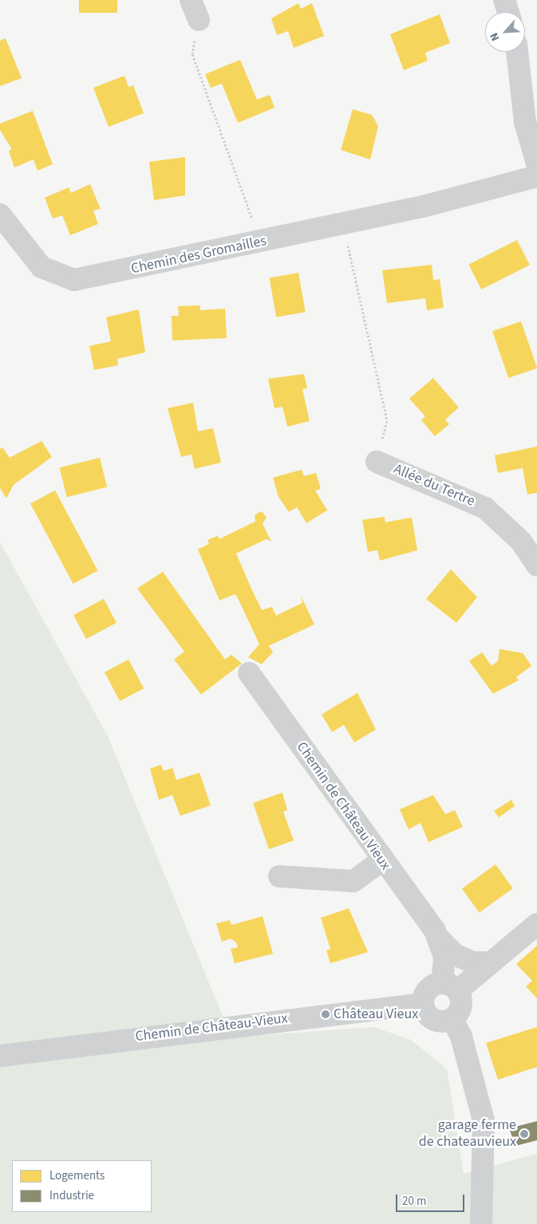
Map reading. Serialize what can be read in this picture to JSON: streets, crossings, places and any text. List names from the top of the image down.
{
  "streets": {
    "street": [
      "Chemin des Gromailles",
      "Allée du Tertre",
      "Chemin de Château Vieux",
      "Chemin de Château-Vieux"
    ]
  },
  "crossings": [
    ["Chemin de Château Vieux", "Chemin de Château-Vieux"]
  ],
  "places": ["Château Vieux", "garage ferme de chateauvieux"],
  "legend": ["Logements", "Industrie"],
  "scale_bar": "20 m",
  "north": "bottom left"
}
